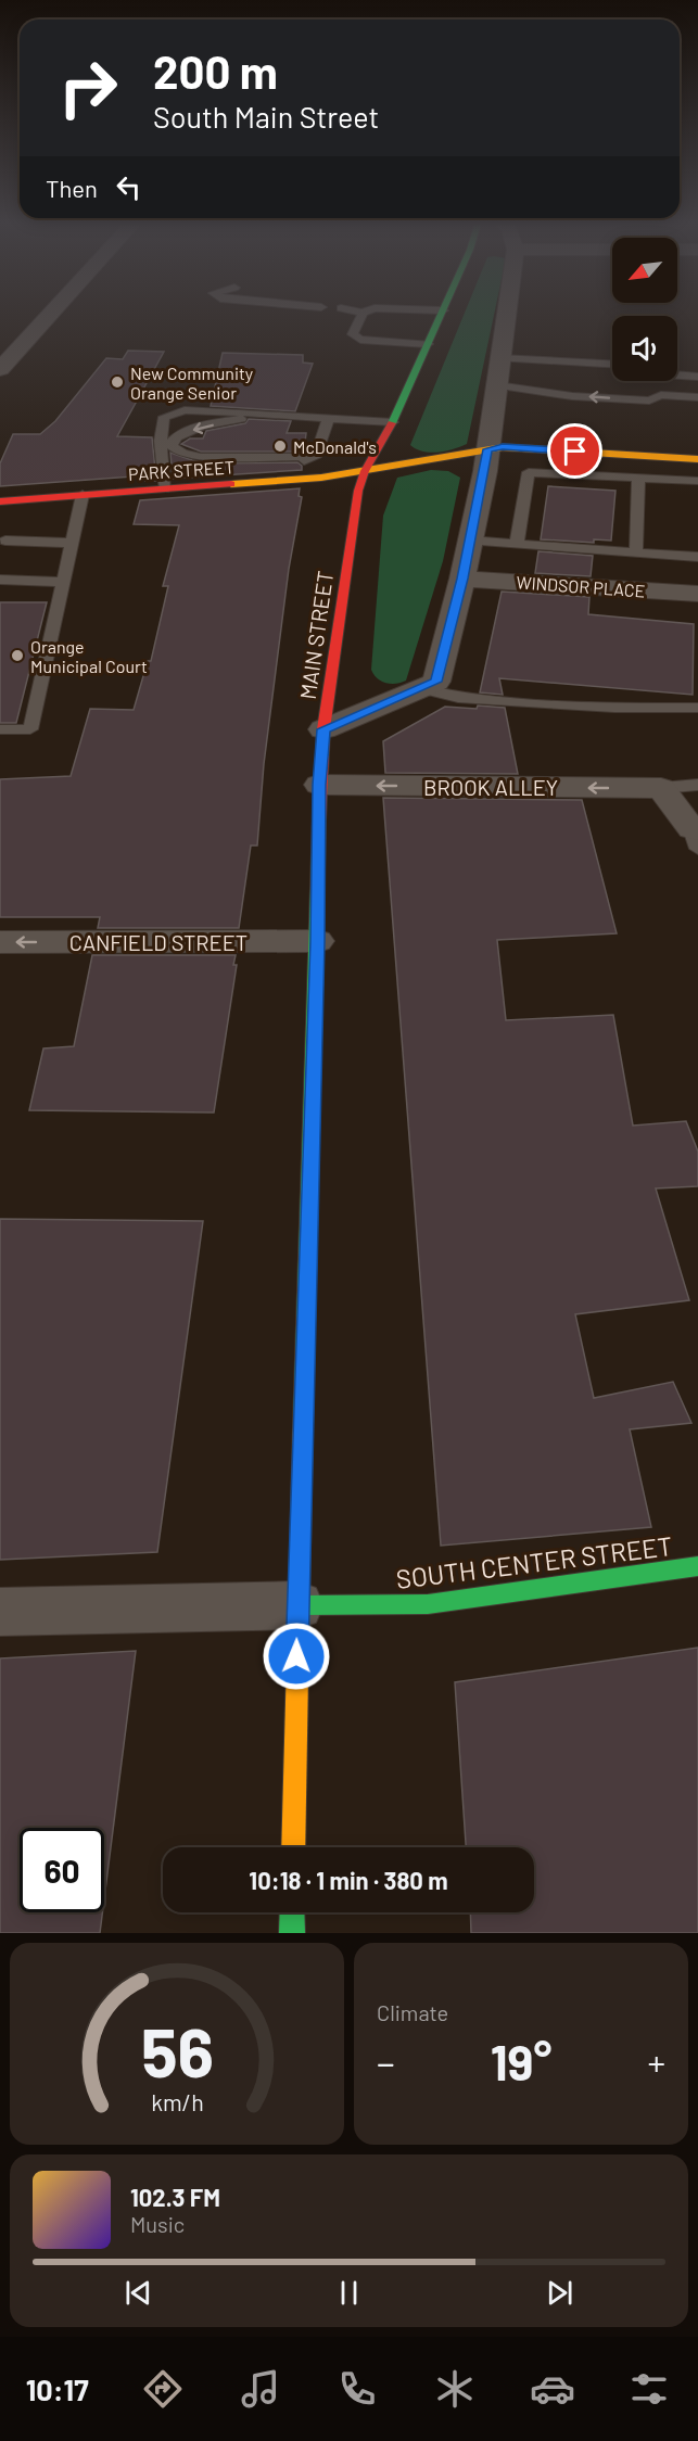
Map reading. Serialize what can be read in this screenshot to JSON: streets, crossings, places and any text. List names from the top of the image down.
{
  "streets": {
    "main road": ["PARK STREET", "MAIN STREET", "SOUTH CENTER STREET"],
    "street": ["WINDSOR PLACE", "BROOK ALLEY", "CANFIELD STREET"]
  },
  "crossings": [
    ["PARK STREET", "MAIN STREET"],
    ["MAIN STREET", "BROOK ALLEY"],
    ["MAIN STREET", "CANFIELD STREET"],
    ["MAIN STREET", "SOUTH CENTER STREET"]
  ],
  "one_way": ["CANFIELD STREET"],
  "places": ["New Community Orange Senior", "McDonald's", "Orange Municipal Court"],
  "north": "bottom left",
  "page": {
    "turn": ["200 m", "South Main Street"],
    "then": "Then",
    "limit": "60",
    "trip": "10:18 · 1 min · 380 m",
    "tile": "Climate",
    "heat": ["−", "19°", "+"],
    "song": ["102.3 FM", "Music"],
    "tabs": "10:17",
    "gauge": ["56", "km/h"]
  }
}
